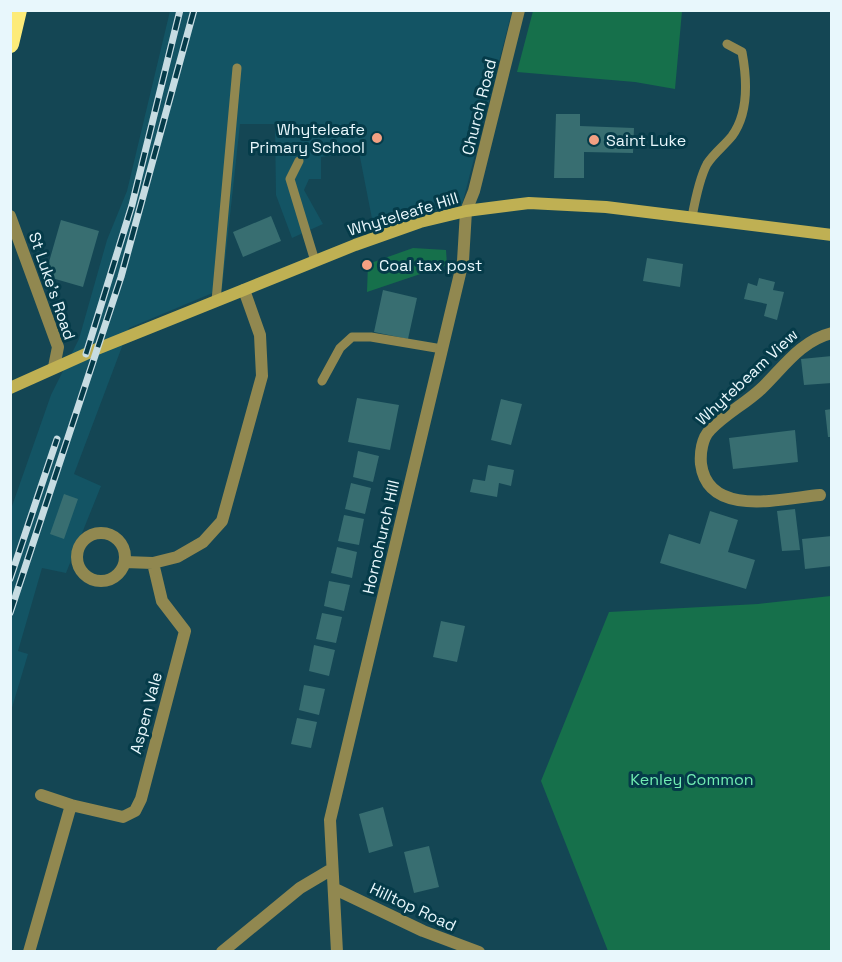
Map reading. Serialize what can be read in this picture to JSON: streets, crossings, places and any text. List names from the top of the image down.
{
  "streets": {
    "street": [
      "Church Road",
      "Whyteleafe Hill",
      "St Luke's Road",
      "Whytebeam View",
      "Hornchurch Hill",
      "Aspen Vale",
      "Hilltop Road"
    ]
  },
  "crossings": [
    ["Church Road", "Whyteleafe Hill"],
    ["Church Road", "Hornchurch Hill"],
    ["Whyteleafe Hill", "St Luke's Road"],
    ["Whyteleafe Hill", "Hornchurch Hill"],
    ["Hornchurch Hill", "Hilltop Road"]
  ],
  "parks": ["Kenley Common"],
  "places": ["Whyteleafe Primary School", "Saint Luke", "Coal tax post"]
}
